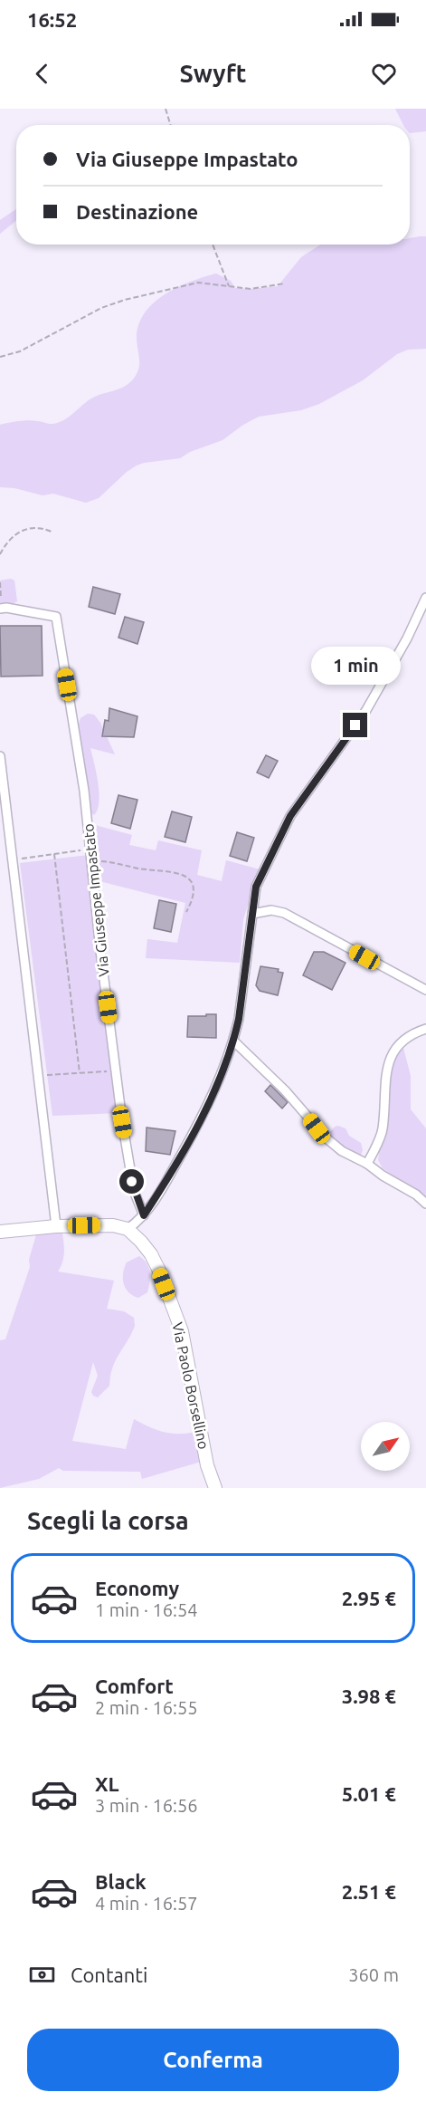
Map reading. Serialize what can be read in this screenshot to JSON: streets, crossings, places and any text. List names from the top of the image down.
{
  "streets": {
    "street": ["Via Giuseppe Impastato", "Via Paolo Borsellino"]
  },
  "north": "top right",
  "page": {
    "status": "16:52",
    "header": "Swyft",
    "banner": ["Via Giuseppe Impastato", "Destinazione"],
    "bubble": "1 min",
    "heading": "Scegli la corsa",
    "list": [
      {
        "name": "Economy",
        "note": "1 min · 16:54",
        "value": "2.95 €"
      },
      {
        "name": "Comfort",
        "note": "2 min · 16:55",
        "value": "3.98 €"
      },
      {
        "name": "XL",
        "note": "3 min · 16:56",
        "value": "5.01 €"
      },
      {
        "name": "Black",
        "note": "4 min · 16:57",
        "value": "2.51 €"
      }
    ],
    "pay": ["Contanti", "360 m"],
    "buttons": "Conferma"
  }
}
